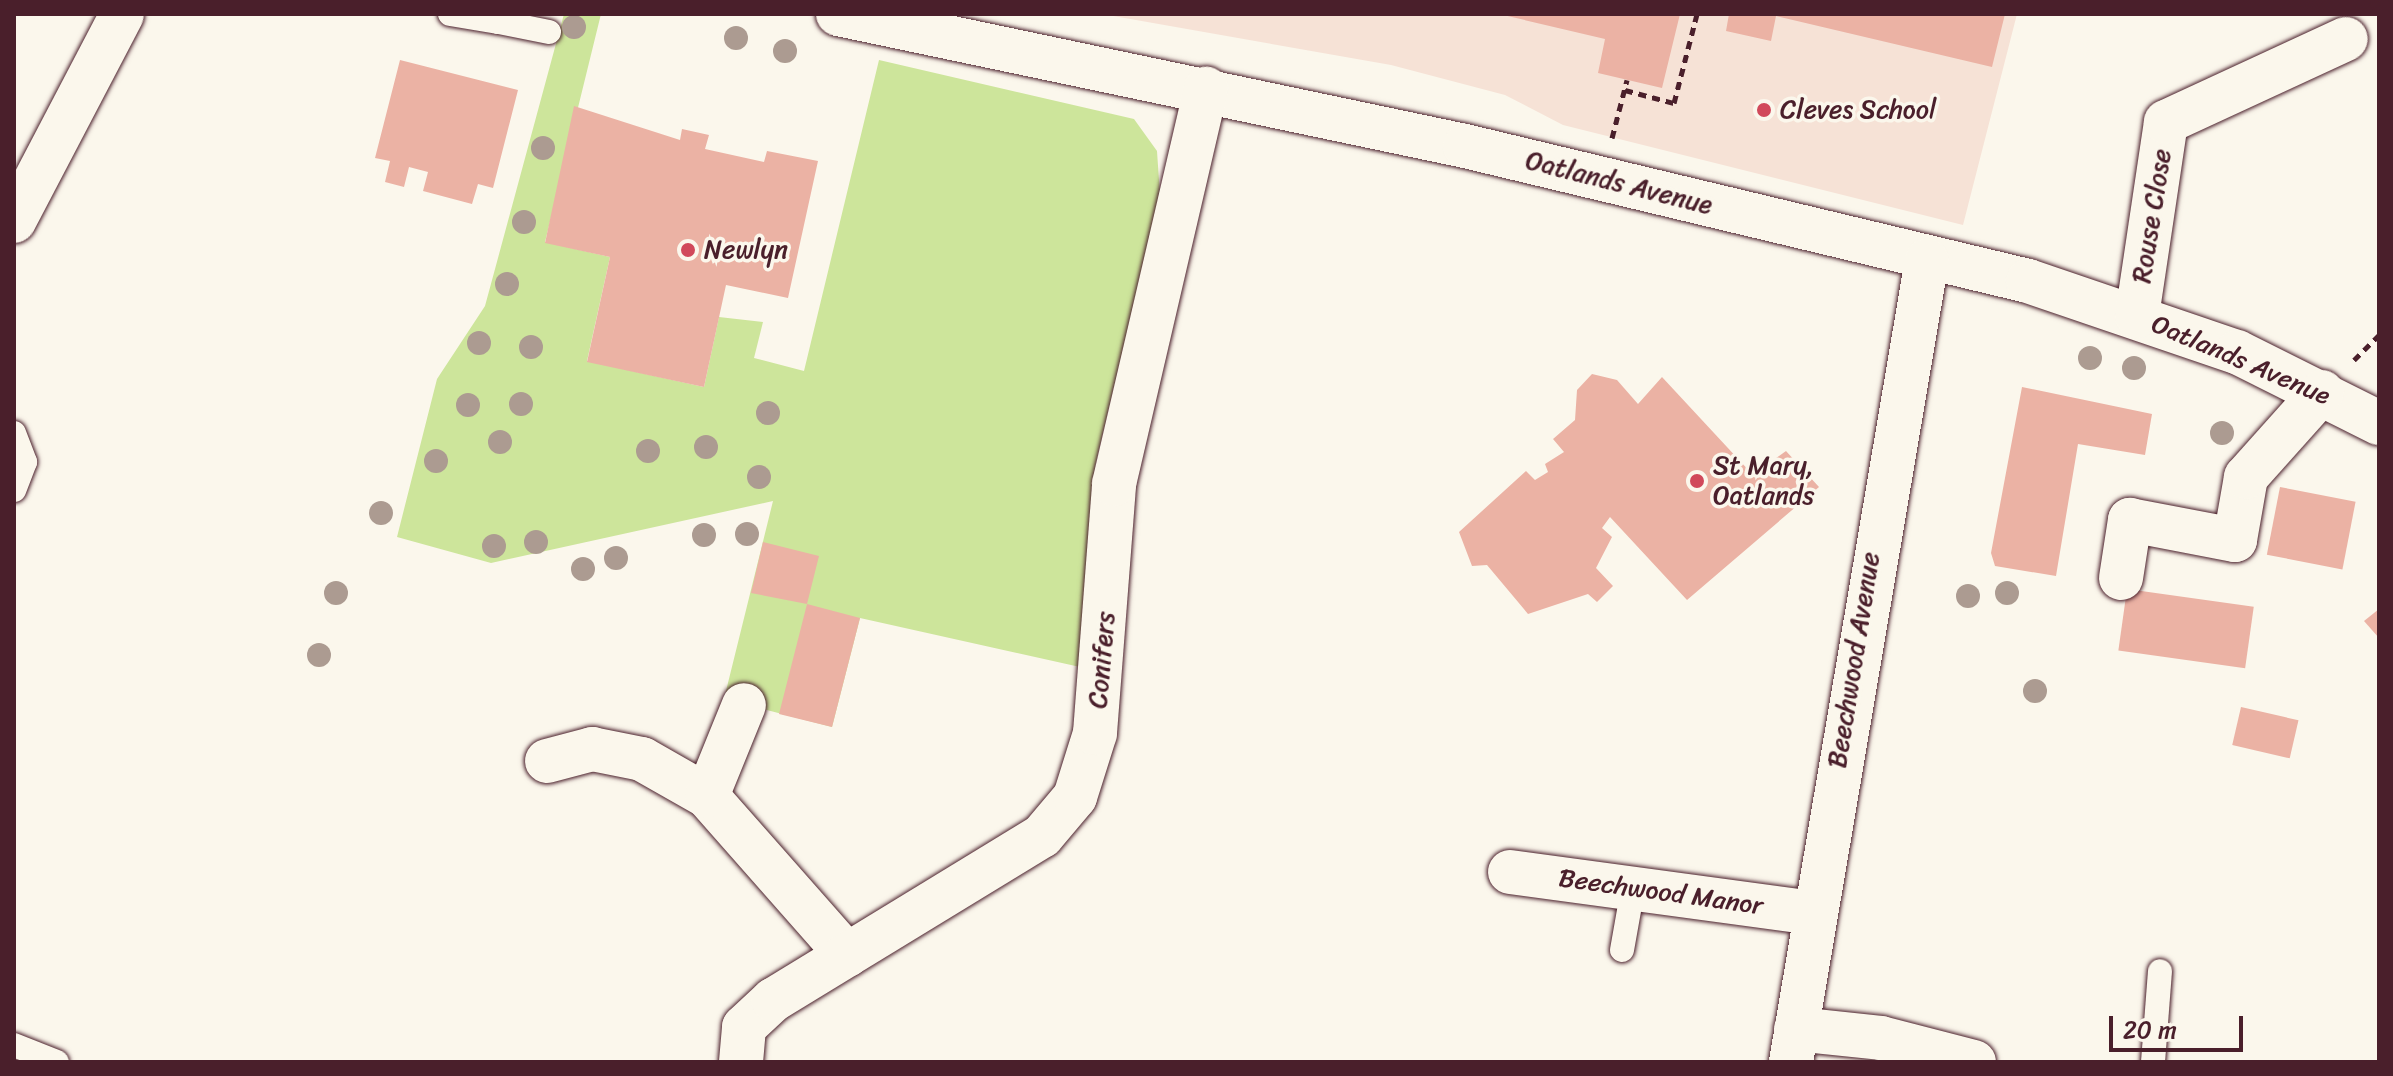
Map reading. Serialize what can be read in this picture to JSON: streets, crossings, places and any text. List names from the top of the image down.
{
  "streets": {
    "street": [
      "Oatlands Avenue",
      "Rouse Close",
      "Conifers",
      "Beechwood Avenue",
      "Beechwood Manor"
    ]
  },
  "crossings": [
    ["Oatlands Avenue", "Rouse Close"],
    ["Oatlands Avenue", "Conifers"],
    ["Oatlands Avenue", "Beechwood Avenue"],
    ["Beechwood Avenue", "Beechwood Manor"]
  ],
  "places": ["Cleves School", "Newlyn", "St Mary, Oatlands"],
  "scale_bar": "20 m"
}
